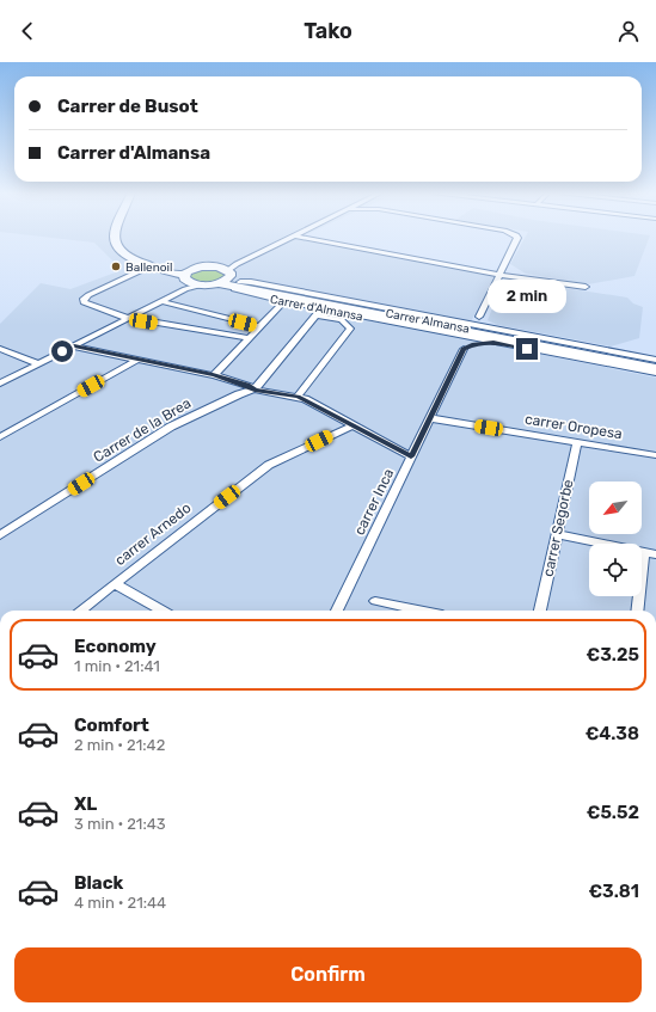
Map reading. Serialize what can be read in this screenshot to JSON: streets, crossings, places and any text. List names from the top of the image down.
{
  "streets": {
    "main road": ["Carrer d'Almansa", "Carrer Almansa"],
    "street": [
      "carrer Oropesa",
      "Carrer de la Brea",
      "carrer Inca",
      "carrer Segorbe",
      "carrer Arnedo"
    ]
  },
  "crossings": [
    ["Carrer d'Almansa", "Carrer Almansa"],
    ["Carrer d'Almansa", "Carrer de la Brea"],
    ["carrer Oropesa", "carrer Inca"],
    ["carrer Oropesa", "carrer Segorbe"],
    ["Carrer de la Brea", "carrer Inca"],
    ["Carrer de la Brea", "carrer Arnedo"]
  ],
  "places": ["Ballenoil"],
  "north": "bottom left",
  "page": {
    "header": "Tako",
    "banner": ["Carrer de Busot", "Carrer d'Almansa"],
    "bubble": "2 min",
    "list": [
      {
        "name": "Economy",
        "note": "1 min · 21:41",
        "value": "€3.25"
      },
      {
        "name": "Comfort",
        "note": "2 min · 21:42",
        "value": "€4.38"
      },
      {
        "name": "XL",
        "note": "3 min · 21:43",
        "value": "€5.52"
      },
      {
        "name": "Black",
        "note": "4 min · 21:44",
        "value": "€3.81"
      }
    ],
    "buttons": "Confirm"
  }
}
